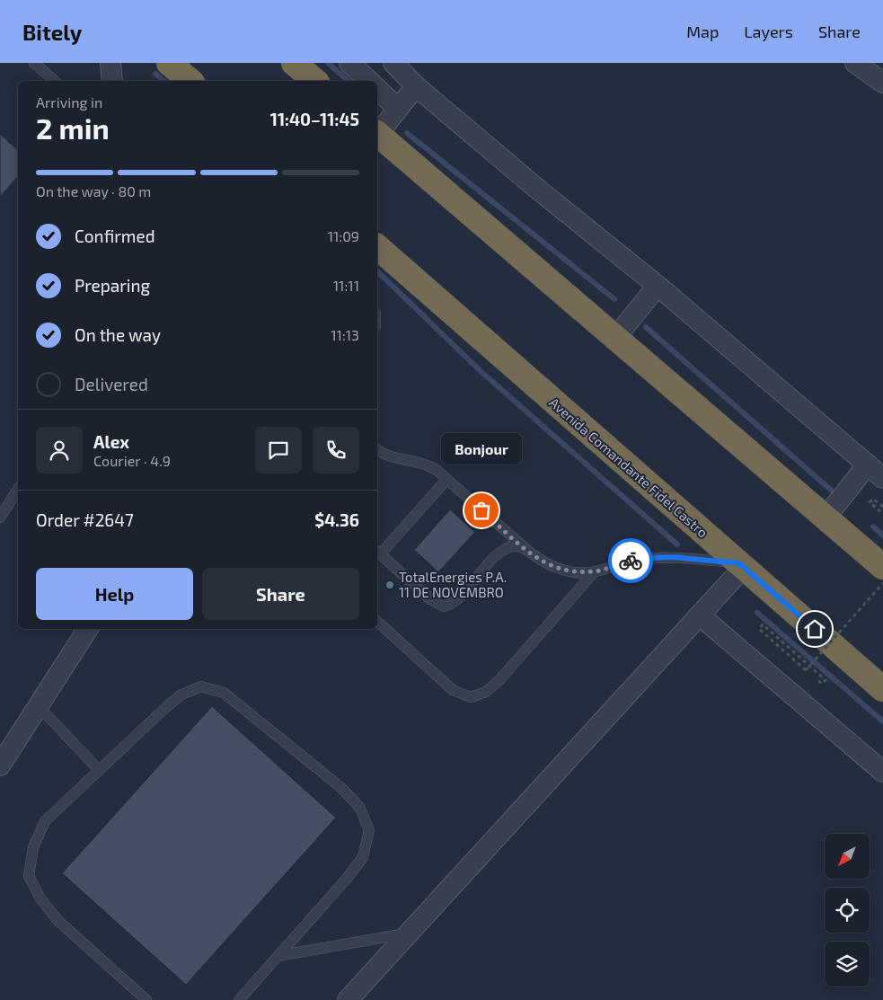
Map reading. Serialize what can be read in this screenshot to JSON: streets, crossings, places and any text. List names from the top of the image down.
{
  "streets": {
    "highway": ["Avenida Comandante Fidel Castro"]
  },
  "places": ["Bonjour", "TotalEnergies P.A. 11 DE NOVEMBRO"],
  "north": "bottom left",
  "page": {
    "header": "Bitely",
    "nav": ["Map", "Layers", "Share"],
    "heading": ["2 min", "Arriving in", "11:40–11:45"],
    "panel": [
      "Alex",
      "Courier · 4.9",
      "Order #2647",
      "$4.36"
    ],
    "bar": "On the way · 80 m",
    "list": [
      ["Confirmed", "11:09"],
      ["Preparing", "11:11"],
      ["On the way", "11:13"],
      "Delivered"
    ],
    "bubble": "Bonjour",
    "buttons": ["Help", "Share"]
  }
}
